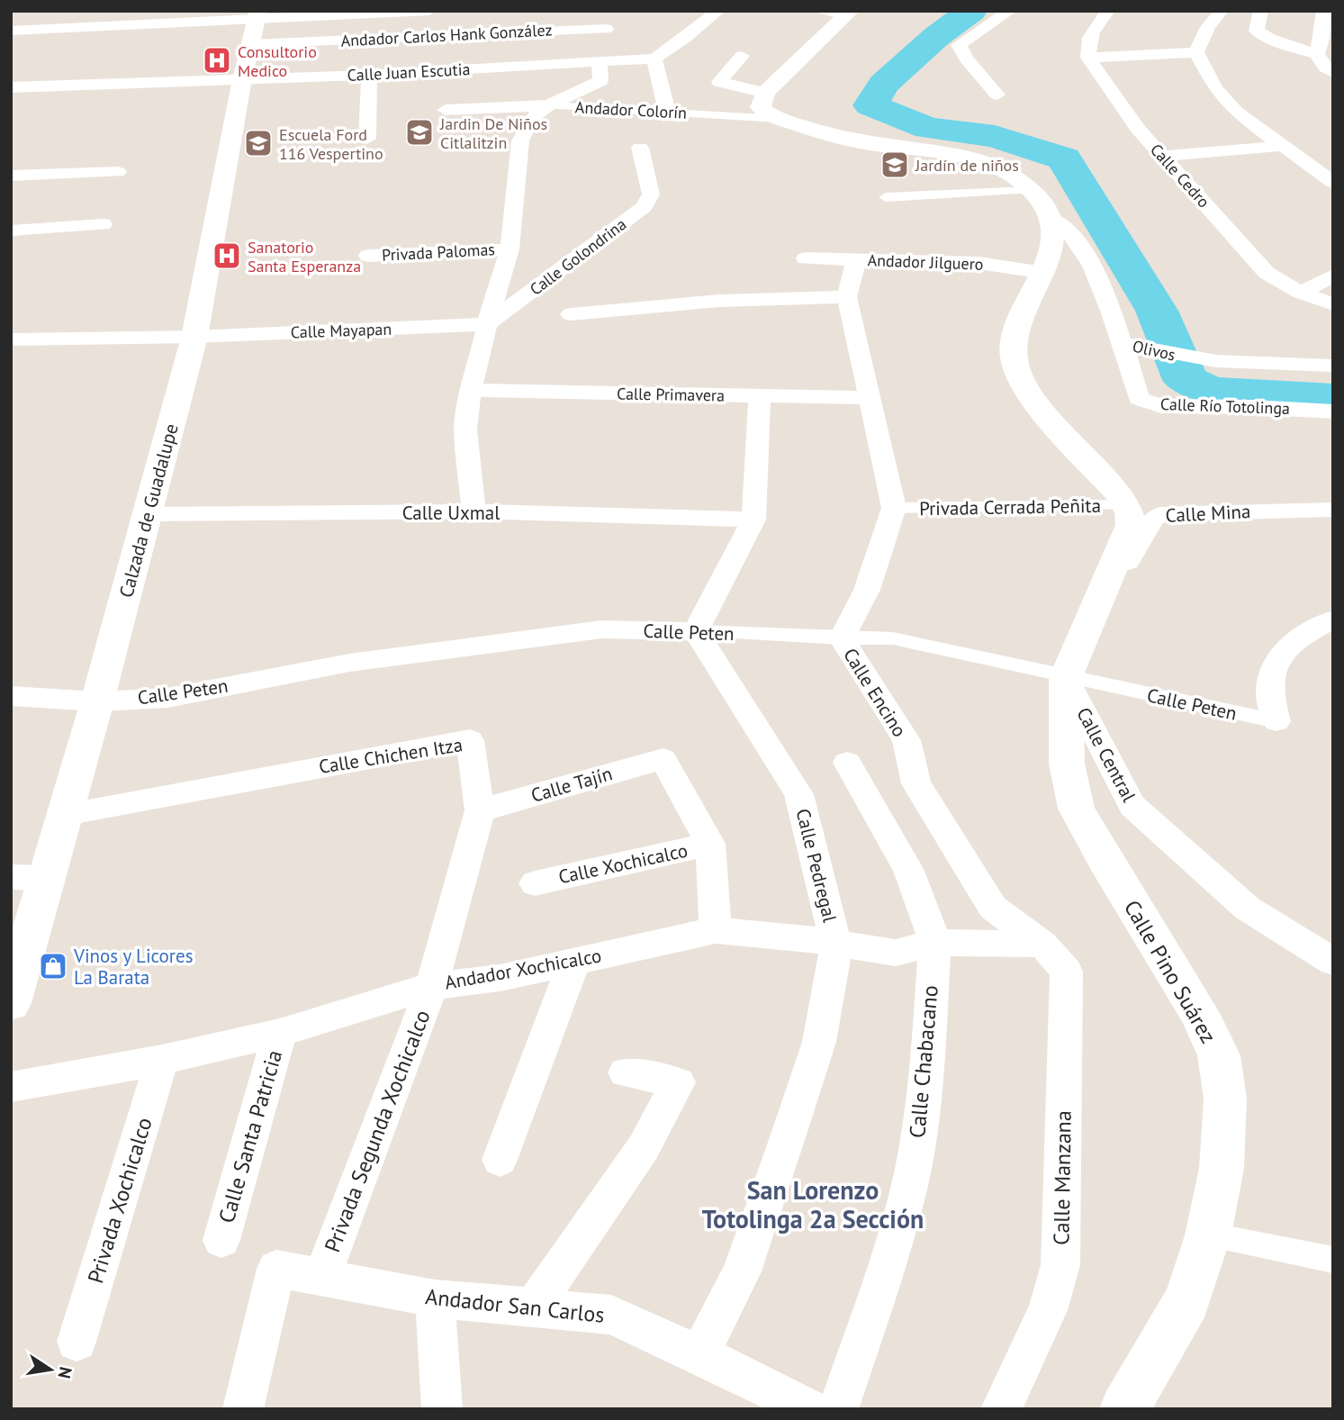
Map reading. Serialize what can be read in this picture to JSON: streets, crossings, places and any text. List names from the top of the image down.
{
  "streets": {
    "street": [
      "Andador Carlos Hank González",
      "Calle Juan Escutia",
      "Andador Colorín",
      "Calle Cedro",
      "Privada Palomas",
      "Calle Golondrina",
      "Andador Jilguero",
      "Calle Mayapan",
      "Olivos",
      "Calle Primavera",
      "Calle Río Totolinga",
      "Privada Cerrada Peñita",
      "Calzada de Guadalupe",
      "Calle Uxmal",
      "Calle Mina",
      "Calle Peten",
      "Calle Encino",
      "Calle Central",
      "Calle Chichen Itza",
      "Calle Tajín",
      "Calle Xochicalco",
      "Calle Pedregal",
      "Andador Xochicalco",
      "Calle Pino Suárez",
      "Calle Chabacano",
      "Privada Segunda Xochicalco",
      "Calle Santa Patricia",
      "Calle Manzana",
      "Privada Xochicalco",
      "Andador San Carlos"
    ]
  },
  "crossings": [
    ["Andador Carlos Hank González", "Calle Juan Escutia"],
    ["Andador Carlos Hank González", "Calzada de Guadalupe"],
    ["Calle Juan Escutia", "Calzada de Guadalupe"],
    ["Calle Golondrina", "Calle Mayapan"],
    ["Andador Jilguero", "Calle Encino"],
    ["Calle Mayapan", "Calzada de Guadalupe"],
    ["Olivos", "Calle Río Totolinga"],
    ["Calle Primavera", "Calle Encino"],
    ["Privada Cerrada Peñita", "Calle Encino"],
    ["Calzada de Guadalupe", "Calle Uxmal"],
    ["Calzada de Guadalupe", "Calle Peten"],
    ["Calzada de Guadalupe", "Calle Chichen Itza"],
    ["Calle Peten", "Calle Encino"],
    ["Calle Peten", "Calle Central"],
    ["Calle Peten", "Calle Pedregal"],
    ["Calle Peten", "Calle Pino Suárez"],
    ["Calle Encino", "Andador Xochicalco"],
    ["Calle Encino", "Calle Manzana"],
    ["Calle Central", "Calle Pino Suárez"],
    ["Calle Chichen Itza", "Calle Tajín"],
    ["Calle Chichen Itza", "Andador Xochicalco"],
    ["Calle Chichen Itza", "Privada Segunda Xochicalco"],
    ["Calle Tajín", "Calle Xochicalco"],
    ["Calle Pedregal", "Andador Xochicalco"],
    ["Calle Pedregal", "Andador San Carlos"],
    ["Andador Xochicalco", "Calle Chabacano"],
    ["Andador Xochicalco", "Privada Segunda Xochicalco"],
    ["Andador Xochicalco", "Calle Santa Patricia"],
    ["Andador Xochicalco", "Calle Manzana"],
    ["Andador Xochicalco", "Privada Xochicalco"],
    ["Privada Segunda Xochicalco", "Andador San Carlos"]
  ],
  "districts": ["San Lorenzo Totolinga 2a Sección"],
  "places": {
    "hospital": ["Consultorio Medico", "Sanatorio Santa Esperanza"],
    "school or university": ["Jardin De Niños Citlalitzin", "Escuela Ford 116 Vespertino", "Jardín de niños"],
    "shop": ["Vinos y Licores La Barata"]
  },
  "north": "right"
}
